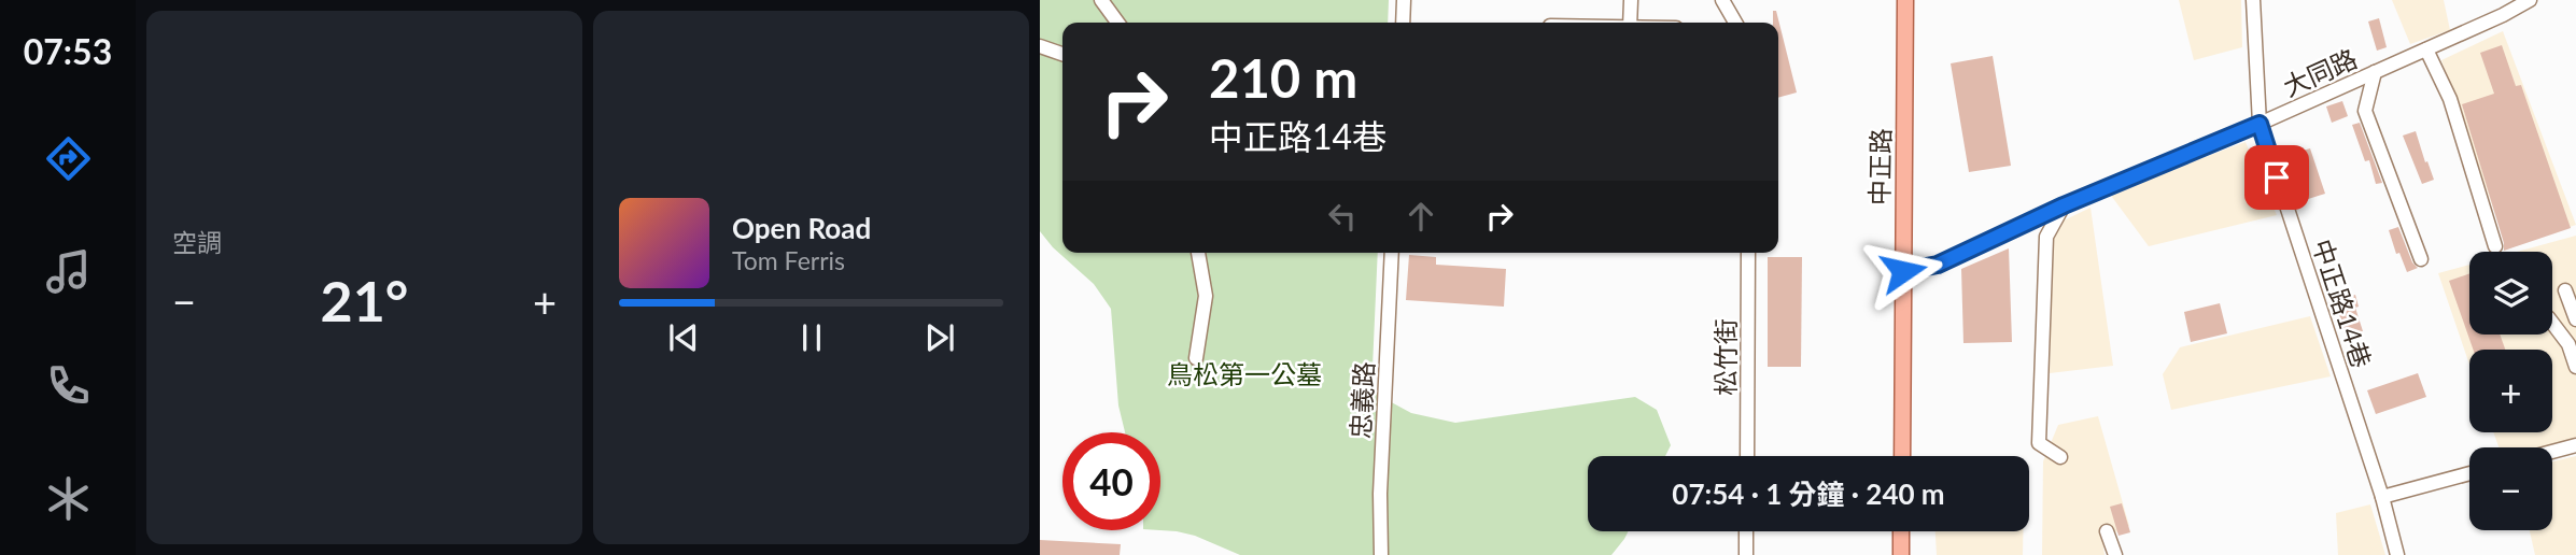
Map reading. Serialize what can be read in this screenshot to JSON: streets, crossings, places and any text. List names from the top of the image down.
{
  "streets": {
    "main road": ["中正路"],
    "street": [
      "大同路",
      "中正路14巷",
      "松竹街",
      "忠義路"
    ]
  },
  "crossings": [
    ["大同路", "中正路"],
    ["大同路", "中正路14巷"]
  ],
  "parks": ["鳥松第一公墓"],
  "page": {
    "tabs": "07:53",
    "tile": "空調",
    "turn": ["210 m", "中正路14巷"],
    "song": ["Open Road", "Tom Ferris"],
    "map_buttons": ["+", "−"],
    "heat": ["−", "21°", "+"],
    "limit": "40",
    "trip": "07:54 · 1 分鐘 · 240 m"
  }
}
